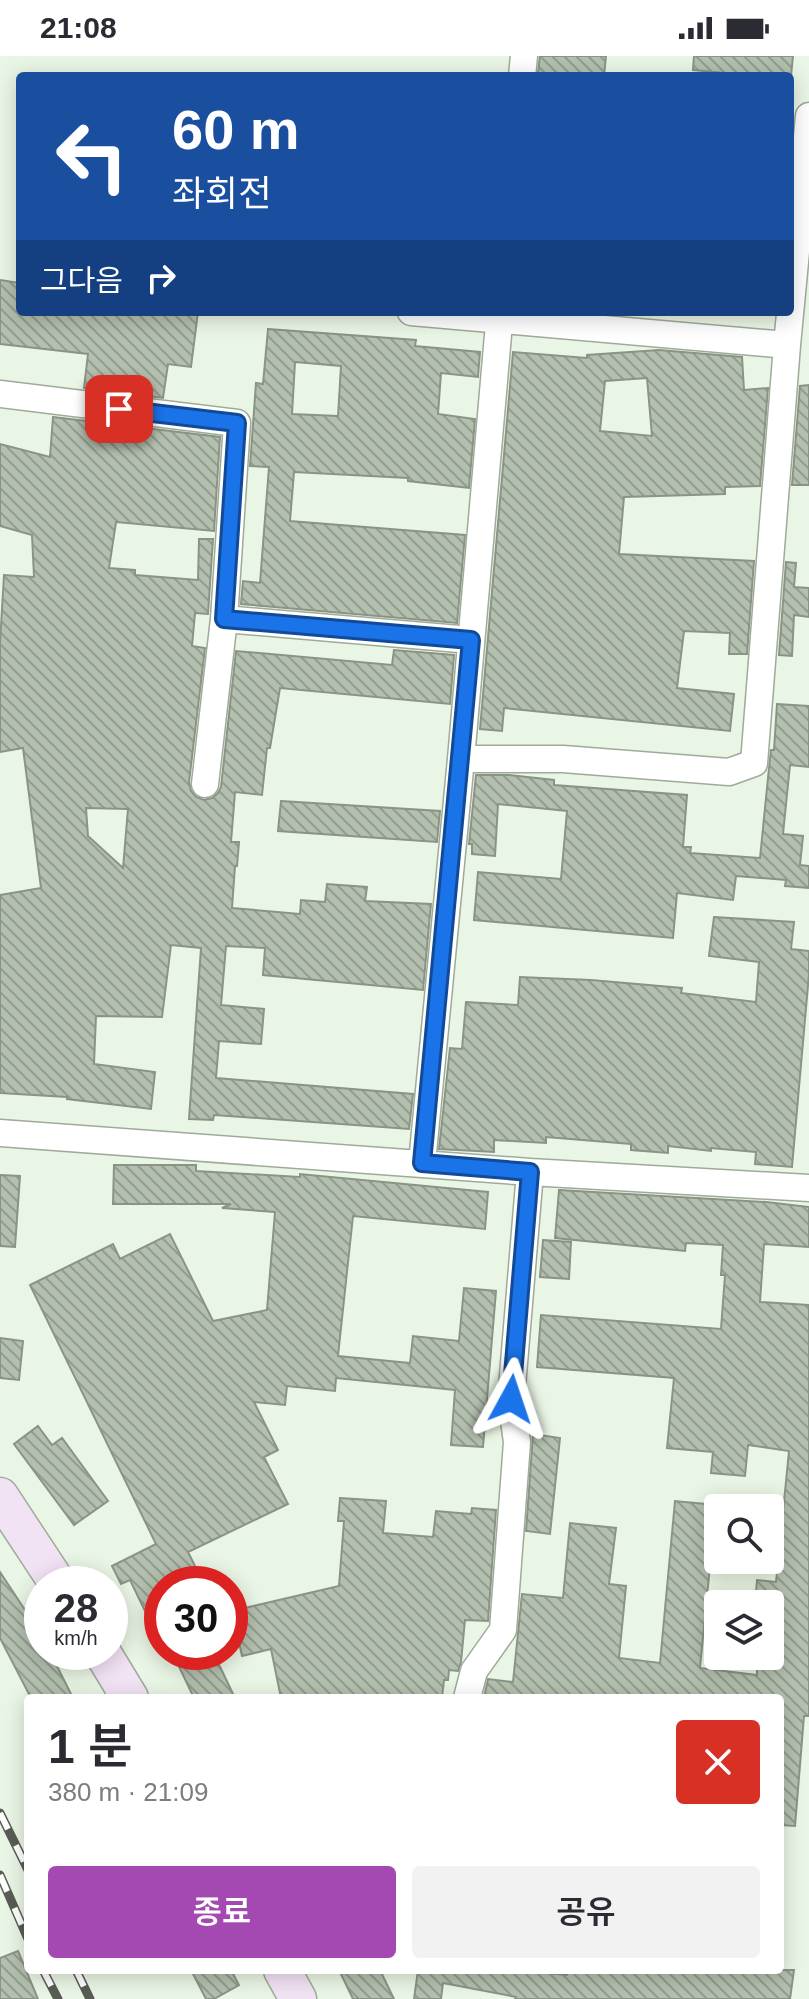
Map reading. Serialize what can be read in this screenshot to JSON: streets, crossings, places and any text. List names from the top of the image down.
{
  "page": {
    "status": "21:08",
    "turn": ["60 m", "좌회전"],
    "then": "그다음",
    "speed": "28 km/h",
    "limit": "30",
    "heading": ["1 분", "380 m · 21:09"],
    "buttons": ["종료", "공유"]
  }
}
